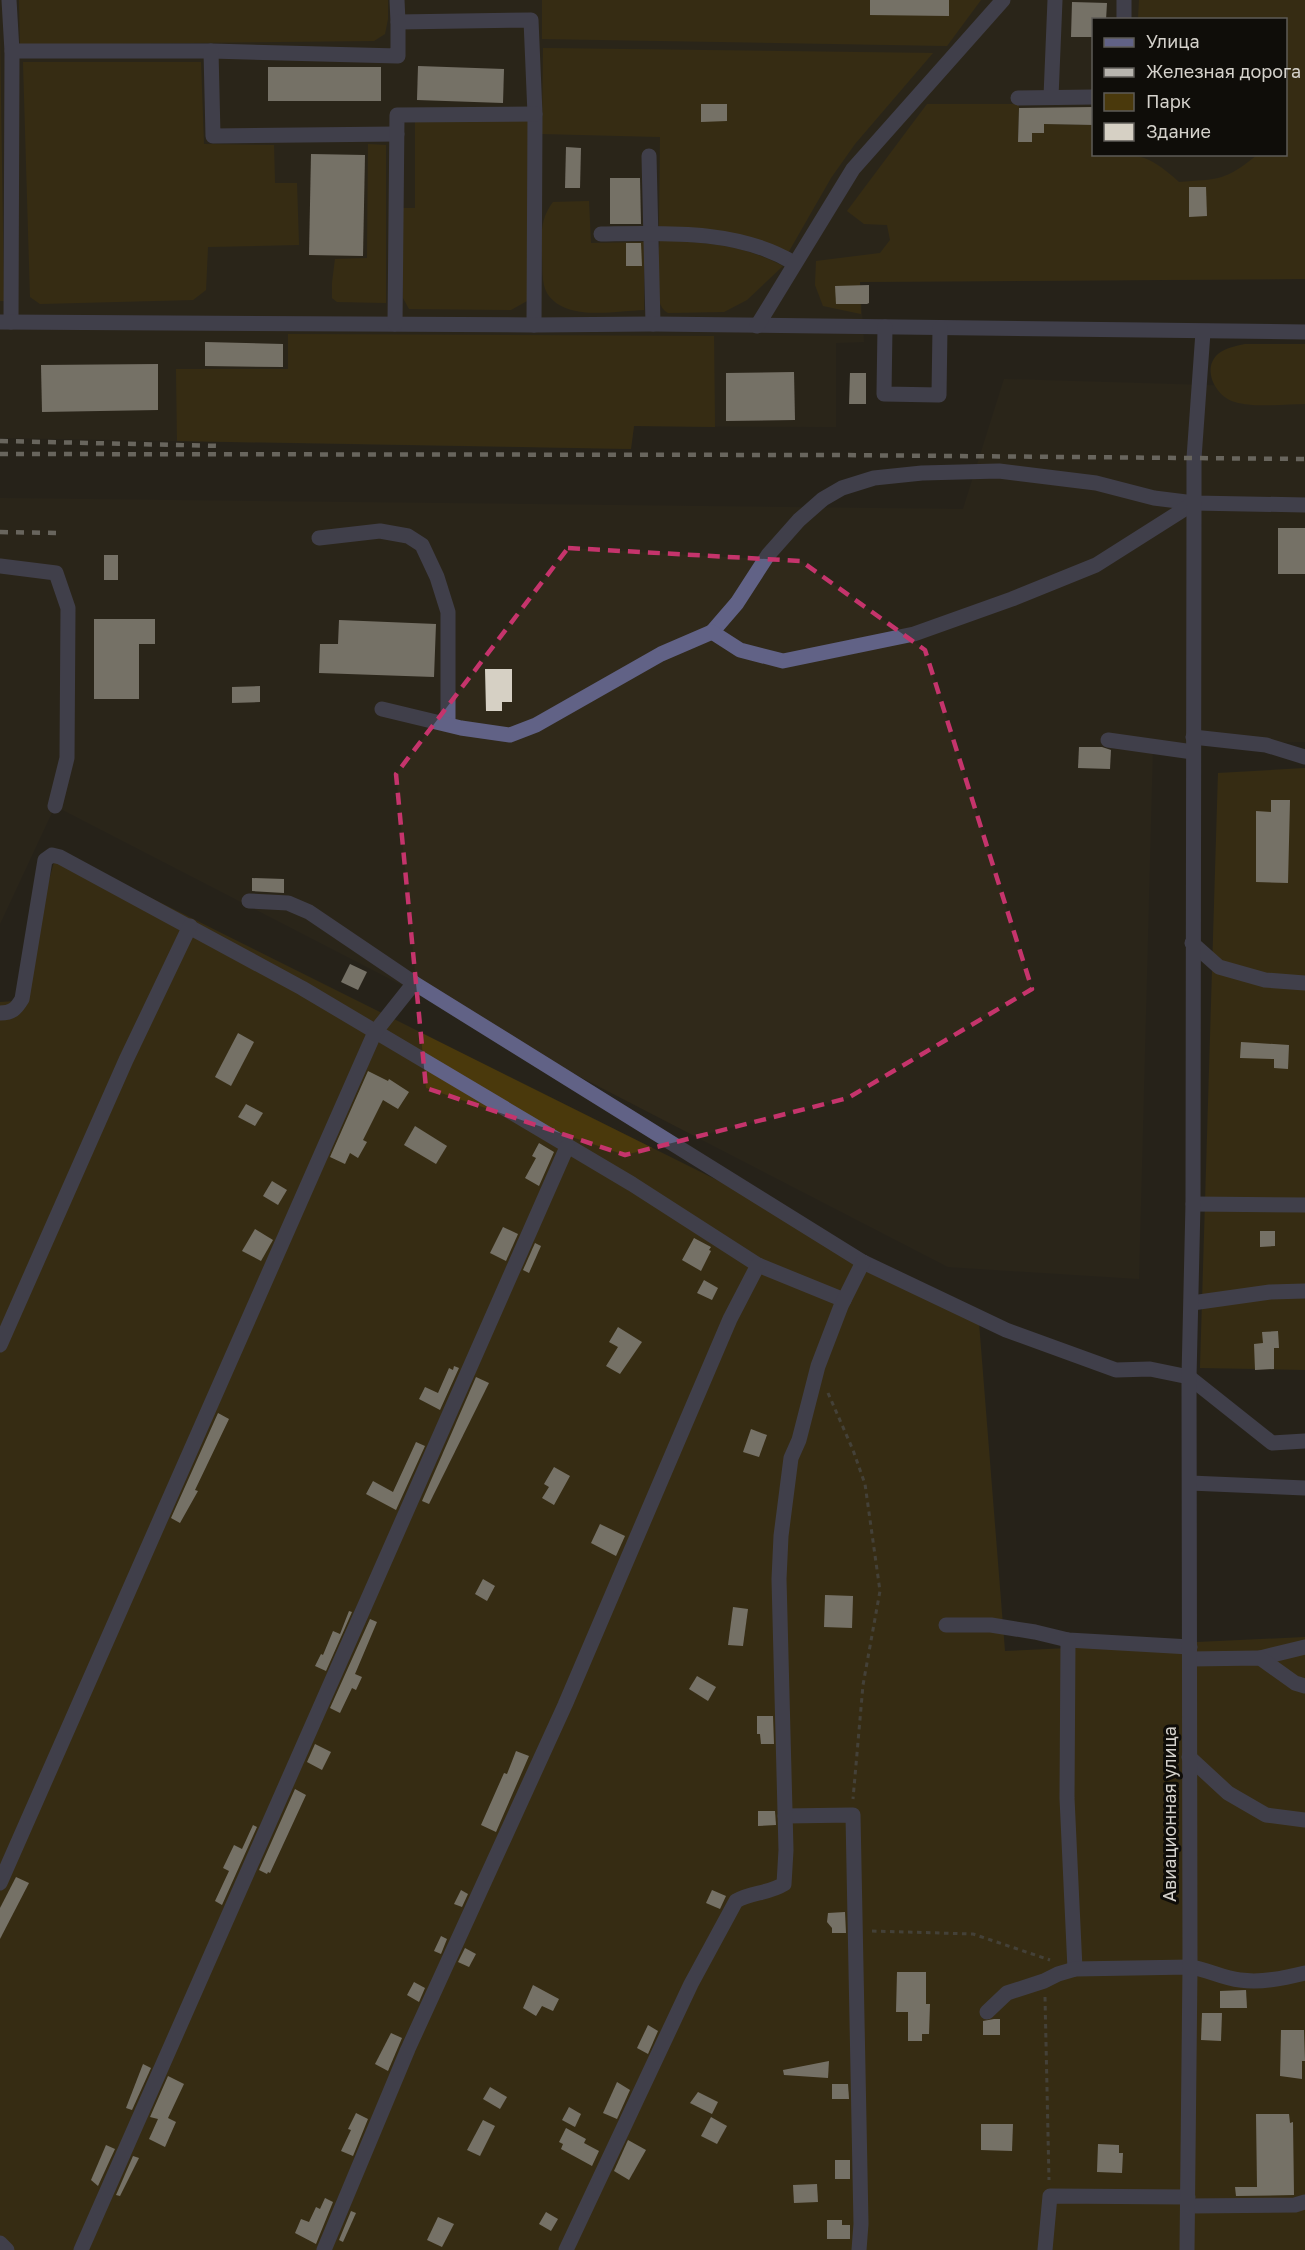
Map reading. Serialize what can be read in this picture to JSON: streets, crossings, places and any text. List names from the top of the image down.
{
  "streets": {
    "street": ["Авиационная улица"]
  },
  "legend": [
    "Улица",
    "Железная дорога",
    "Парк",
    "Здание"
  ]
}
